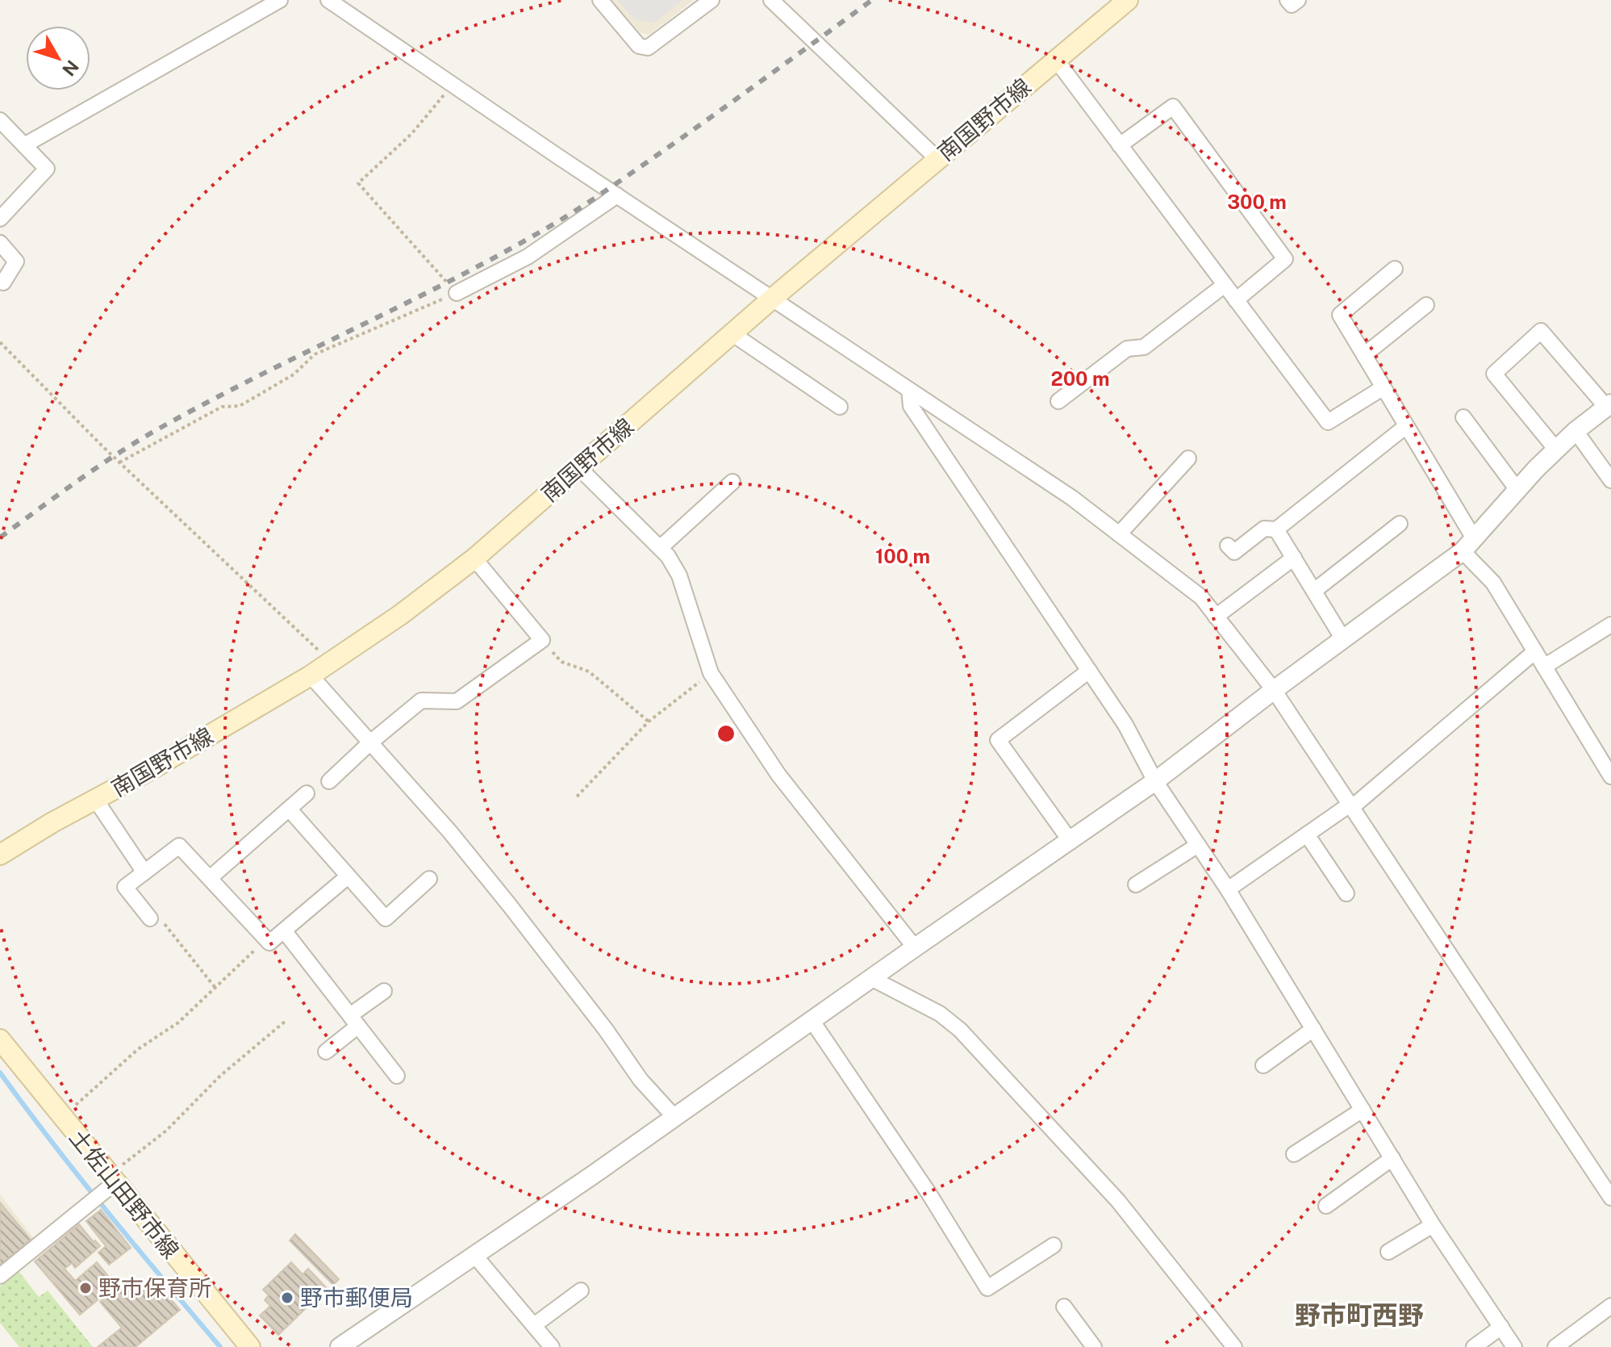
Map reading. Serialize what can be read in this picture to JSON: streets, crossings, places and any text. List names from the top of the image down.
{
  "streets": {
    "main road": ["南国野市線", "土佐山田野市線"]
  },
  "districts": ["野市町西野"],
  "places": ["野市保育所", "野市郵便局"],
  "north": "bottom right",
  "rings": ["300 m", "200 m", "100 m"]
}
